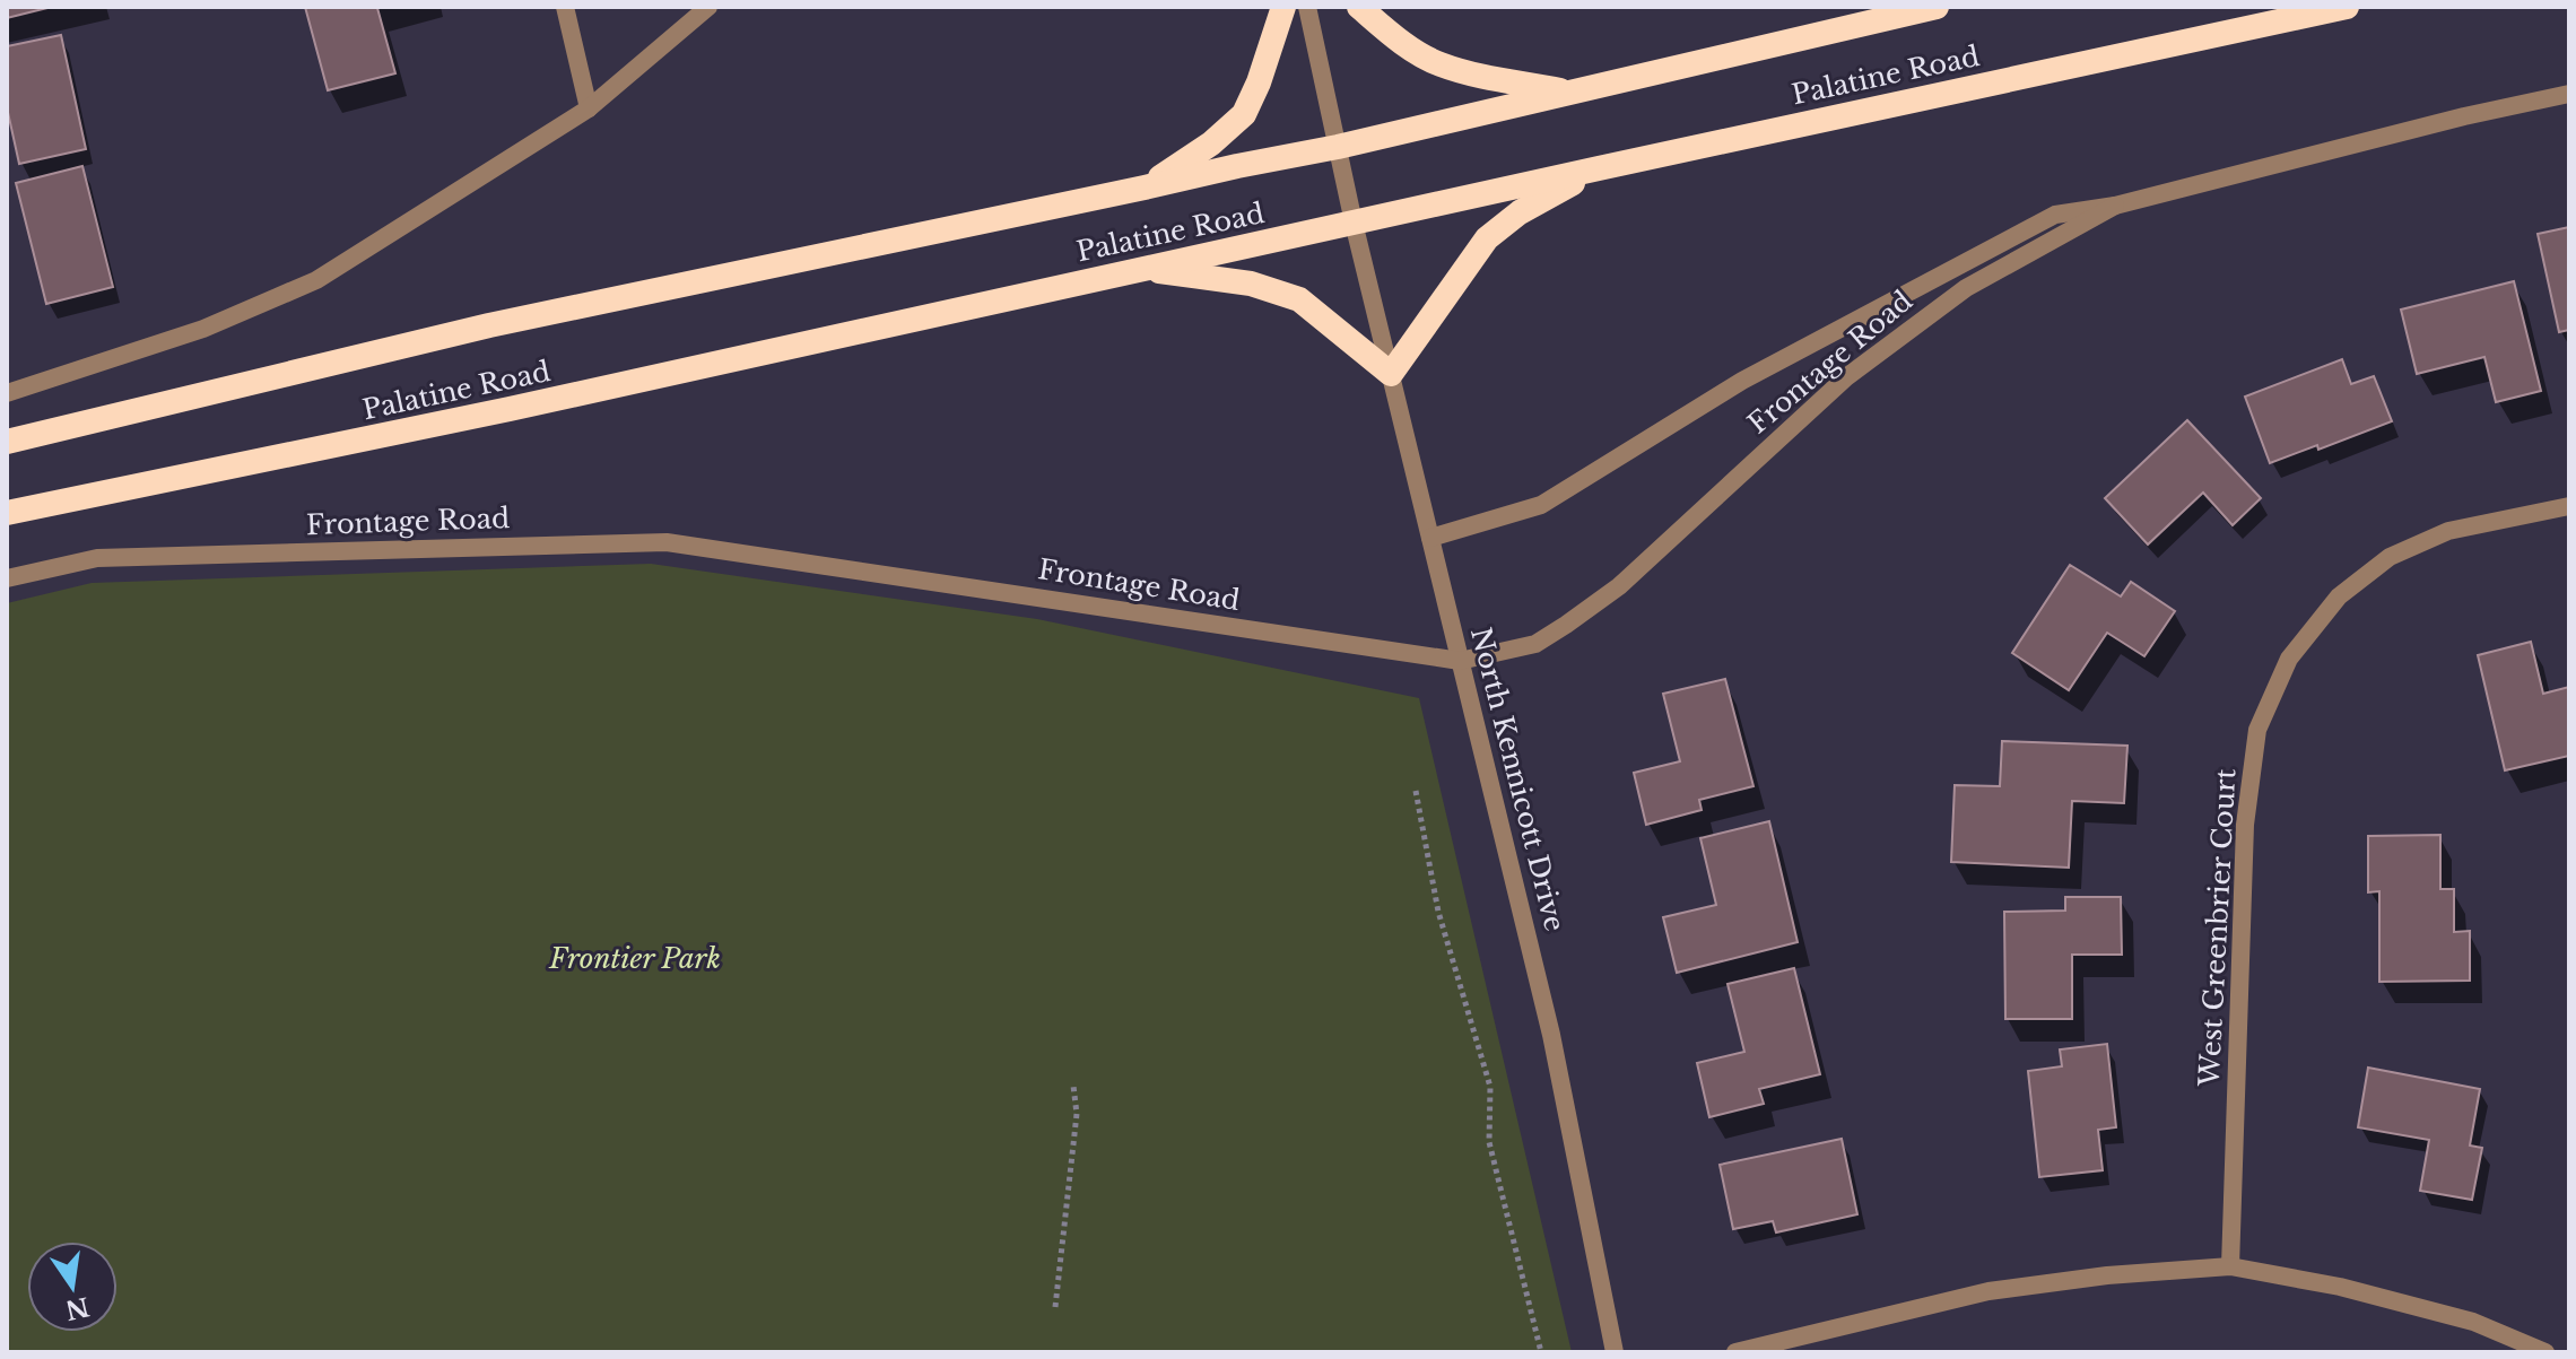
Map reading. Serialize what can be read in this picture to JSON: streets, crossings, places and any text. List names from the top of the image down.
{
  "streets": {
    "highway": ["Palatine Road"],
    "street": ["Frontage Road", "North Kennicott Drive", "West Greenbrier Court"]
  },
  "crossings": [
    ["Palatine Road", "North Kennicott Drive"],
    ["Frontage Road", "North Kennicott Drive"]
  ],
  "parks": ["Frontier Park"],
  "north": "bottom"
}
